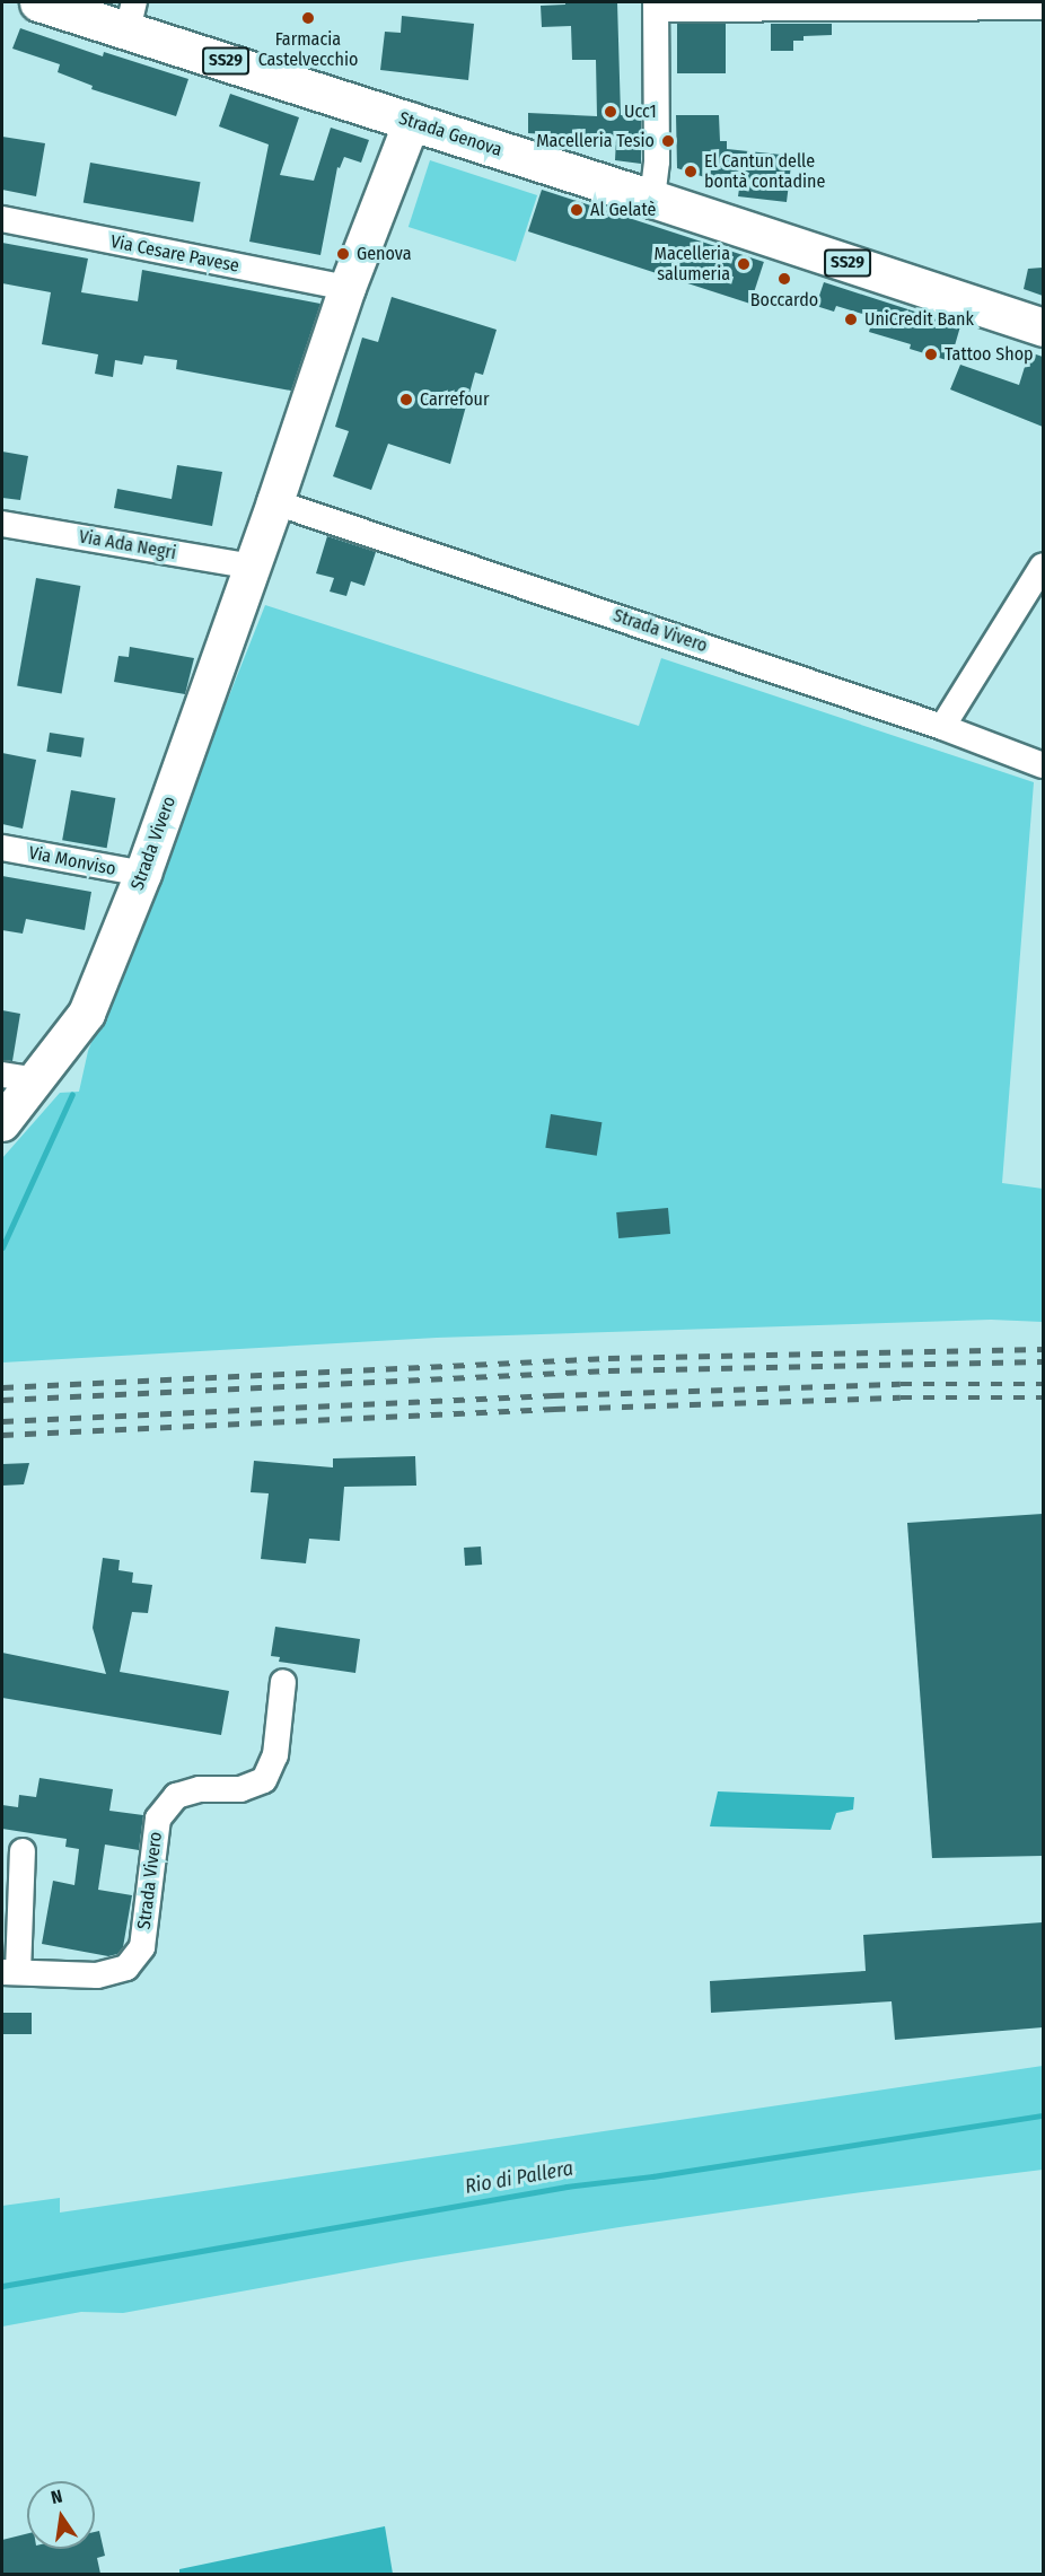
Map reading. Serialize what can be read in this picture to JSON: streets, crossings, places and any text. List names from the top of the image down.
{
  "streets": {
    "main road": ["SS29", "Strada Genova"],
    "street": [
      "Via Cesare Pavese",
      "Via Ada Negri",
      "Strada Vivero",
      "Via Monviso"
    ]
  },
  "crossings": [
    ["Strada Genova", "Strada Vivero"],
    ["Via Cesare Pavese", "Strada Vivero"],
    ["Via Ada Negri", "Strada Vivero"],
    ["Strada Vivero", "Via Monviso"]
  ],
  "water": ["Rio di Pallera"],
  "places": [
    "Farmacia Castelvecchio",
    "Ucc1",
    "Macelleria Tesio",
    "El Cantun delle bontà contadine",
    "Al Gelatè",
    "Genova",
    "Macelleria salumeria",
    "Boccardo",
    "UniCredit Bank",
    "Tattoo Shop",
    "Carrefour"
  ],
  "north": "top"
}
